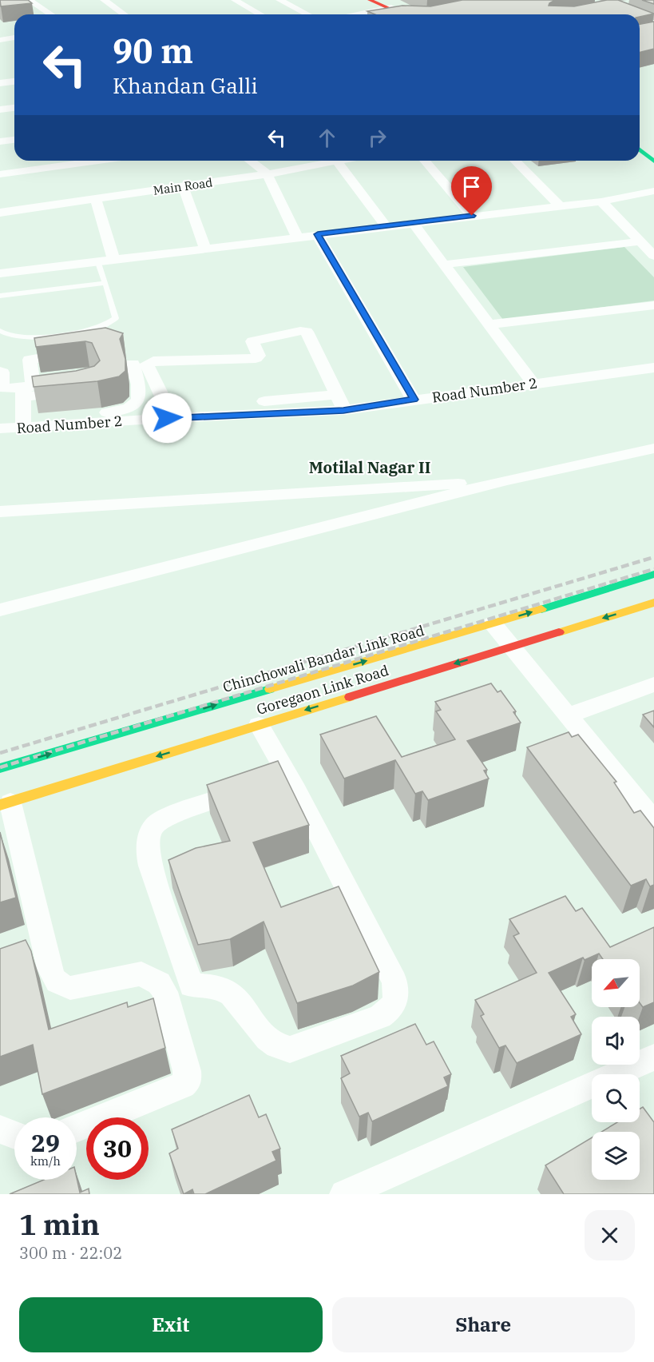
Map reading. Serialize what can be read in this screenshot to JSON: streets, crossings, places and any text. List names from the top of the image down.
{
  "streets": {
    "main road": ["Chinchowali Bandar Link Road", "Goregaon Link Road"],
    "street": ["Main Road", "Road Number 2"]
  },
  "one_way": ["Chinchowali Bandar Link Road", "Goregaon Link Road"],
  "districts": ["Motilal Nagar II"],
  "north": "bottom left",
  "page": {
    "turn": ["90 m", "Khandan Galli"],
    "speed": "29 km/h",
    "limit": "30",
    "heading": ["1 min", "300 m · 22:02"],
    "buttons": ["Exit", "Share"]
  }
}
